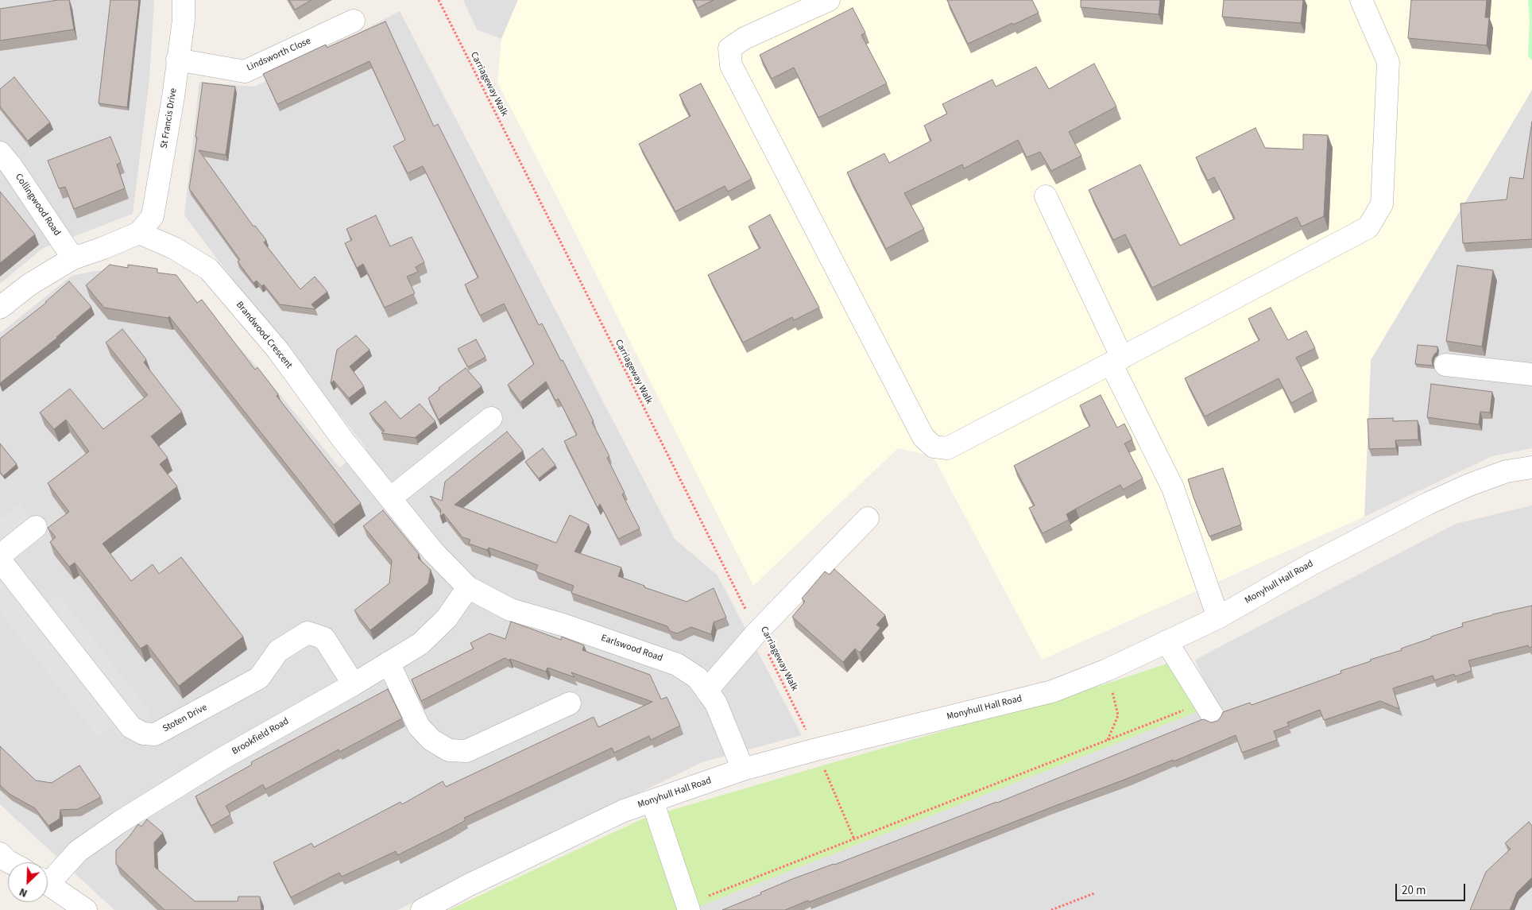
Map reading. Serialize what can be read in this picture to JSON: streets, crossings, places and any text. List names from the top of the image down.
{
  "streets": {
    "street": [
      "Lindsworth Close",
      "St Francis Drive",
      "Collingwood Road",
      "Brandwood Crescent",
      "Monyhull Hall Road",
      "Earlswood Road",
      "Stoten Drive",
      "Brookfield Road"
    ],
    "path": ["Carriageway Walk"]
  },
  "crossings": [
    ["Lindsworth Close", "St Francis Drive"],
    ["Carriageway Walk", "Monyhull Hall Road"],
    ["St Francis Drive", "Brandwood Crescent"],
    ["Brandwood Crescent", "Earlswood Road"],
    ["Brandwood Crescent", "Brookfield Road"],
    ["Monyhull Hall Road", "Earlswood Road"],
    ["Earlswood Road", "Brookfield Road"],
    ["Stoten Drive", "Brookfield Road"]
  ],
  "scale_bar": "20 m",
  "north": "bottom left"
}
